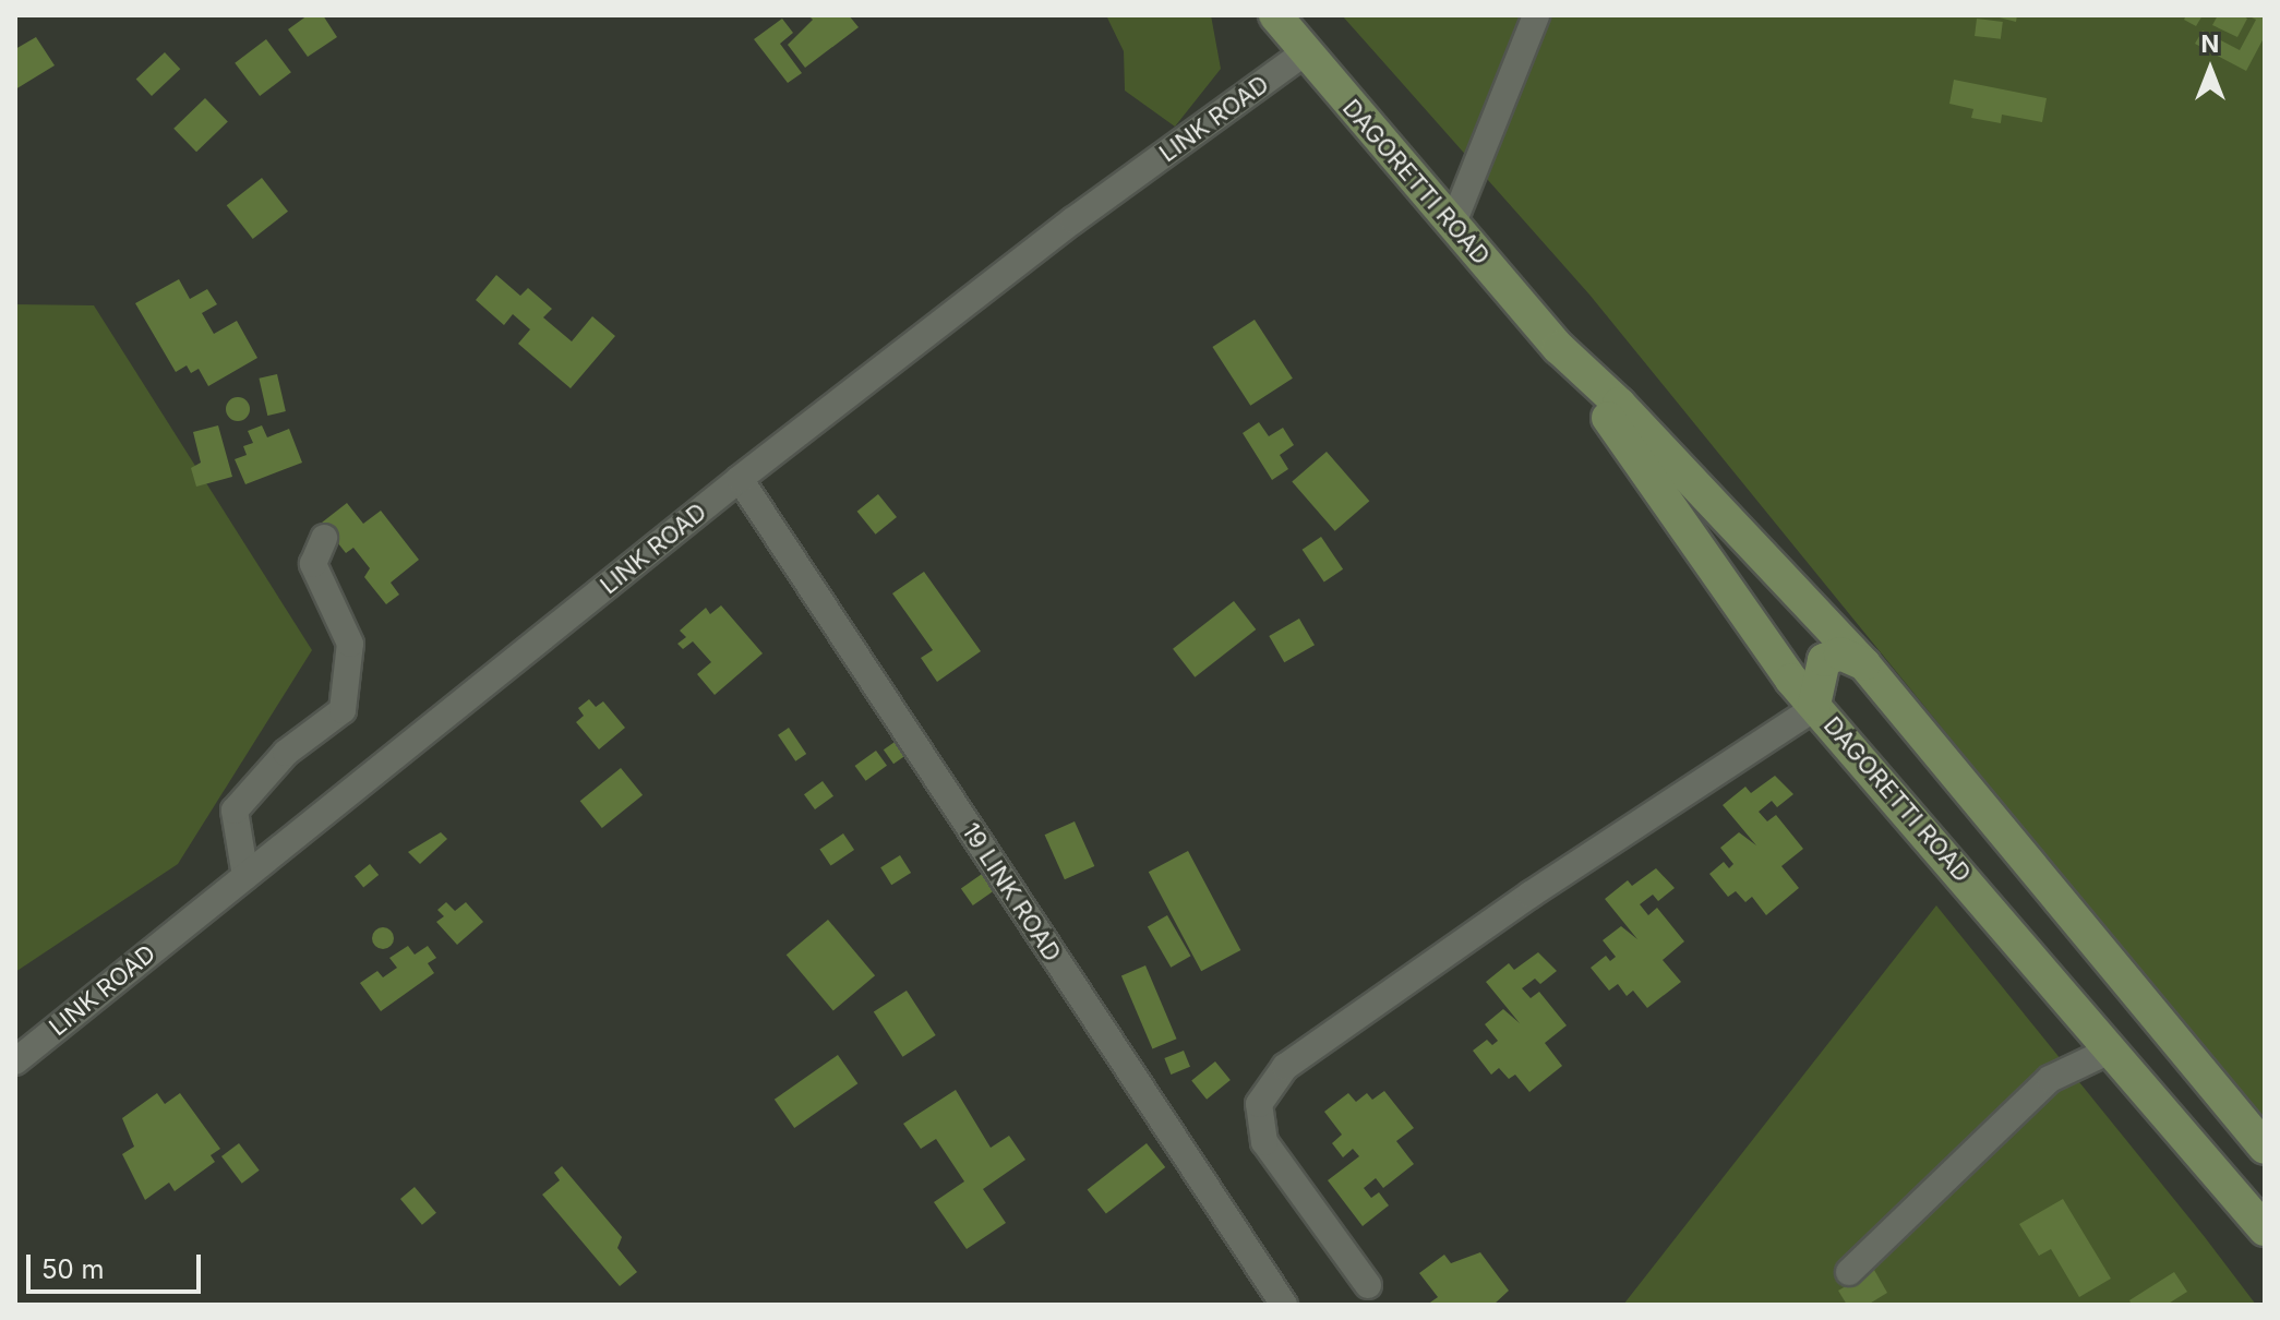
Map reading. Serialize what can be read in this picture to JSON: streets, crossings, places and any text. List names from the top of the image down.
{
  "streets": {
    "main road": ["DAGORETTI ROAD"],
    "street": ["LINK ROAD", "19 LINK ROAD"]
  },
  "crossings": [
    ["LINK ROAD", "DAGORETTI ROAD"],
    ["LINK ROAD", "19 LINK ROAD"]
  ],
  "scale_bar": "50 m",
  "north": "top"
}
